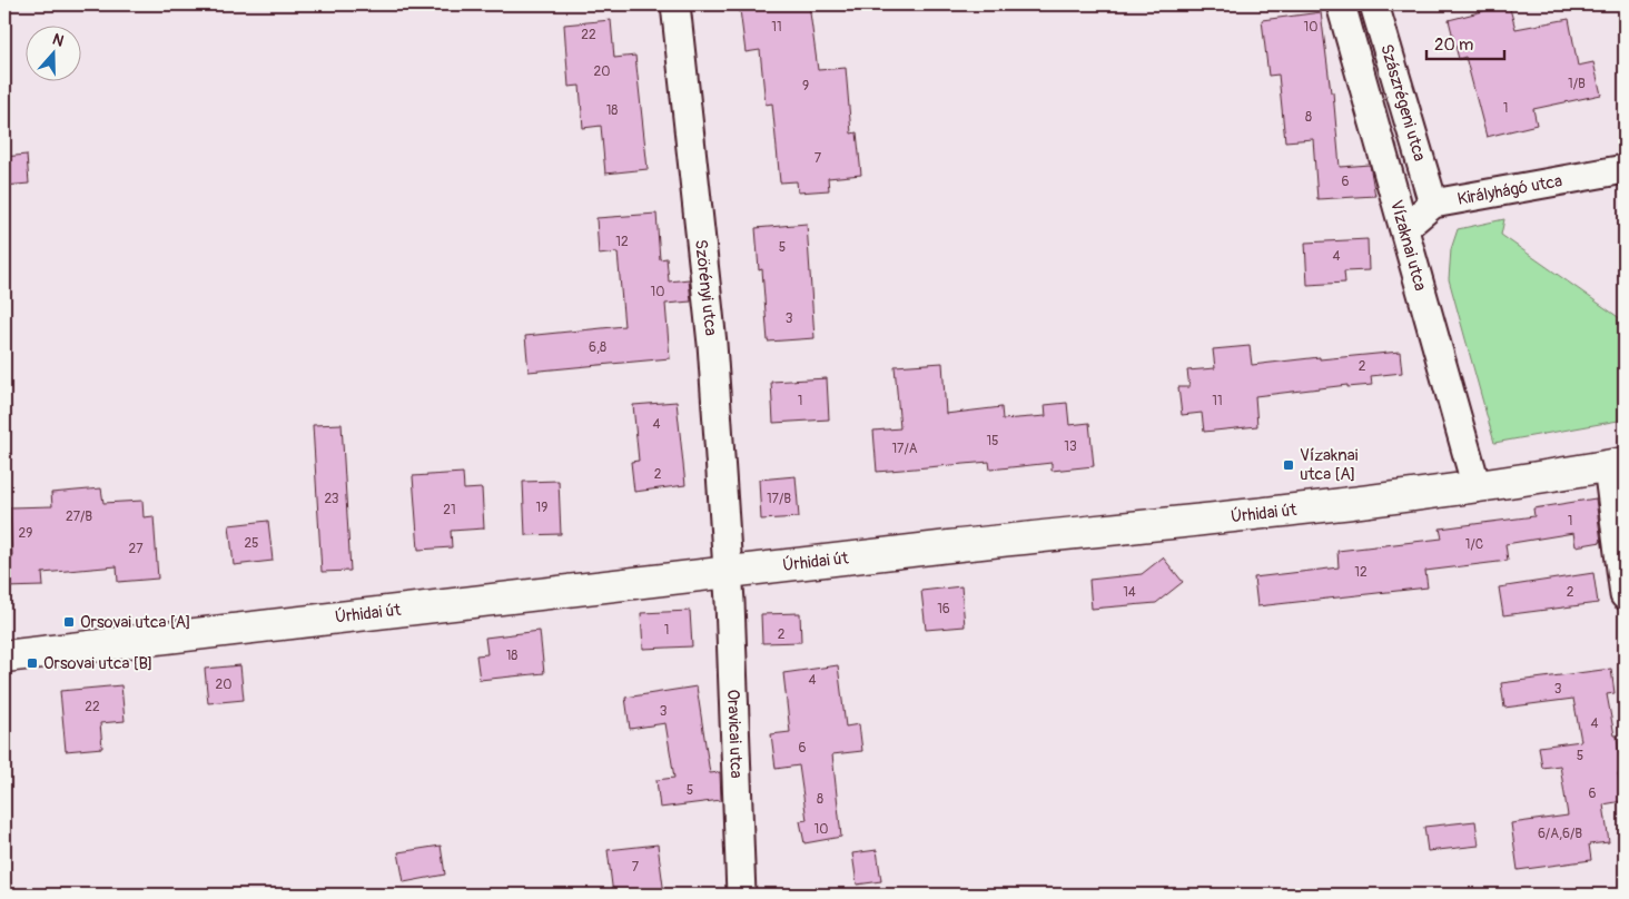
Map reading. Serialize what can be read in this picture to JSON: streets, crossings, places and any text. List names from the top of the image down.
{
  "streets": {
    "main road": ["Úrhidai út"],
    "street": [
      "Szászrégeni utca",
      "Királyhágó utca",
      "Vízaknai utca",
      "Szörényi utca",
      "Oravicai utca"
    ]
  },
  "crossings": [
    ["Szászrégeni utca", "Királyhágó utca"],
    ["Királyhágó utca", "Vízaknai utca"],
    ["Vízaknai utca", "Úrhidai út"],
    ["Szörényi utca", "Úrhidai út"],
    ["Szörényi utca", "Oravicai utca"],
    ["Úrhidai út", "Oravicai utca"]
  ],
  "places": {
    "transit": ["Vízaknai utca [A]", "Orsovai utca [A]", "Orsovai utca [B]"]
  },
  "house_numbers": [
    "11",
    "10",
    "22",
    "20",
    "1/B",
    "9",
    "1",
    "18",
    "8",
    "7",
    "6",
    "12",
    "5",
    "4",
    "10",
    "3",
    "6,8",
    "2",
    "1",
    "11",
    "4",
    "15",
    "13",
    "17/A",
    "2",
    "23",
    "17/B",
    "19",
    "21",
    "27/B",
    "1",
    "29",
    "25",
    "1/C",
    "27",
    "12",
    "14",
    "2",
    "16",
    "1",
    "2",
    "18",
    "4",
    "20",
    "3",
    "22",
    "3",
    "4",
    "6",
    "5",
    "5",
    "6",
    "8",
    "10",
    "6/A,6/B",
    "7"
  ],
  "scale_bar": "20 m",
  "north": "top"
}
